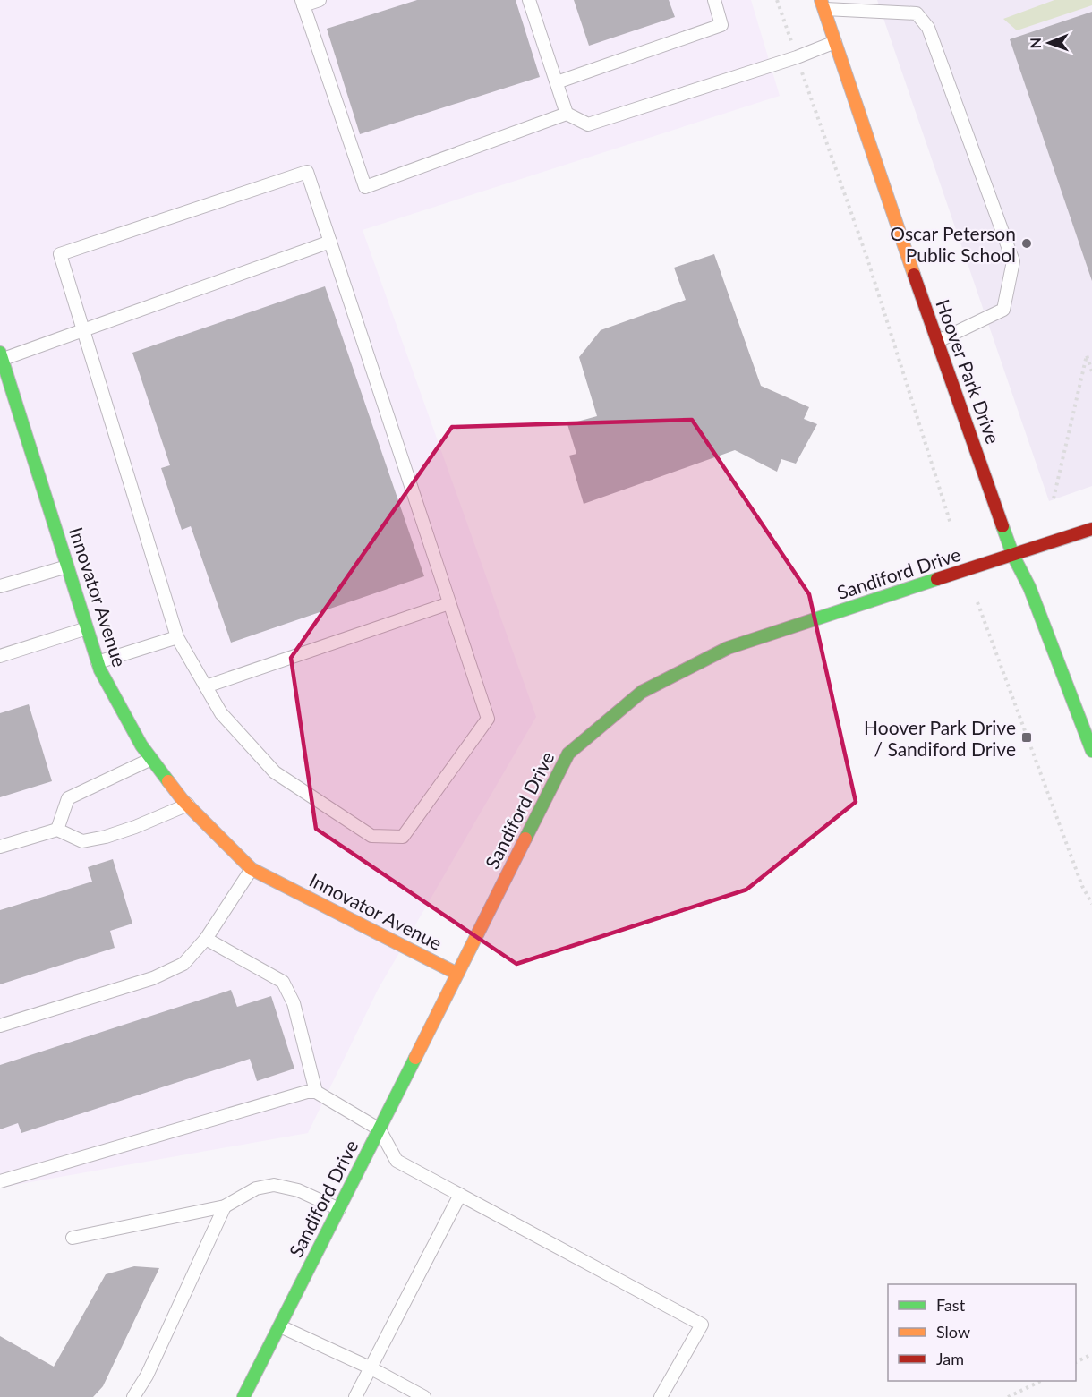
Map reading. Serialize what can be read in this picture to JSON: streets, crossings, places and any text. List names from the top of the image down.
{
  "streets": {
    "street": ["Hoover Park Drive", "Sandiford Drive", "Innovator Avenue"]
  },
  "crossings": [
    ["Hoover Park Drive", "Sandiford Drive"],
    ["Sandiford Drive", "Innovator Avenue"]
  ],
  "places": {
    "other": ["Oscar Peterson Public School"],
    "transit": ["Hoover Park Drive / Sandiford Drive"]
  },
  "legend": ["Fast", "Slow", "Jam"],
  "north": "left"
}
